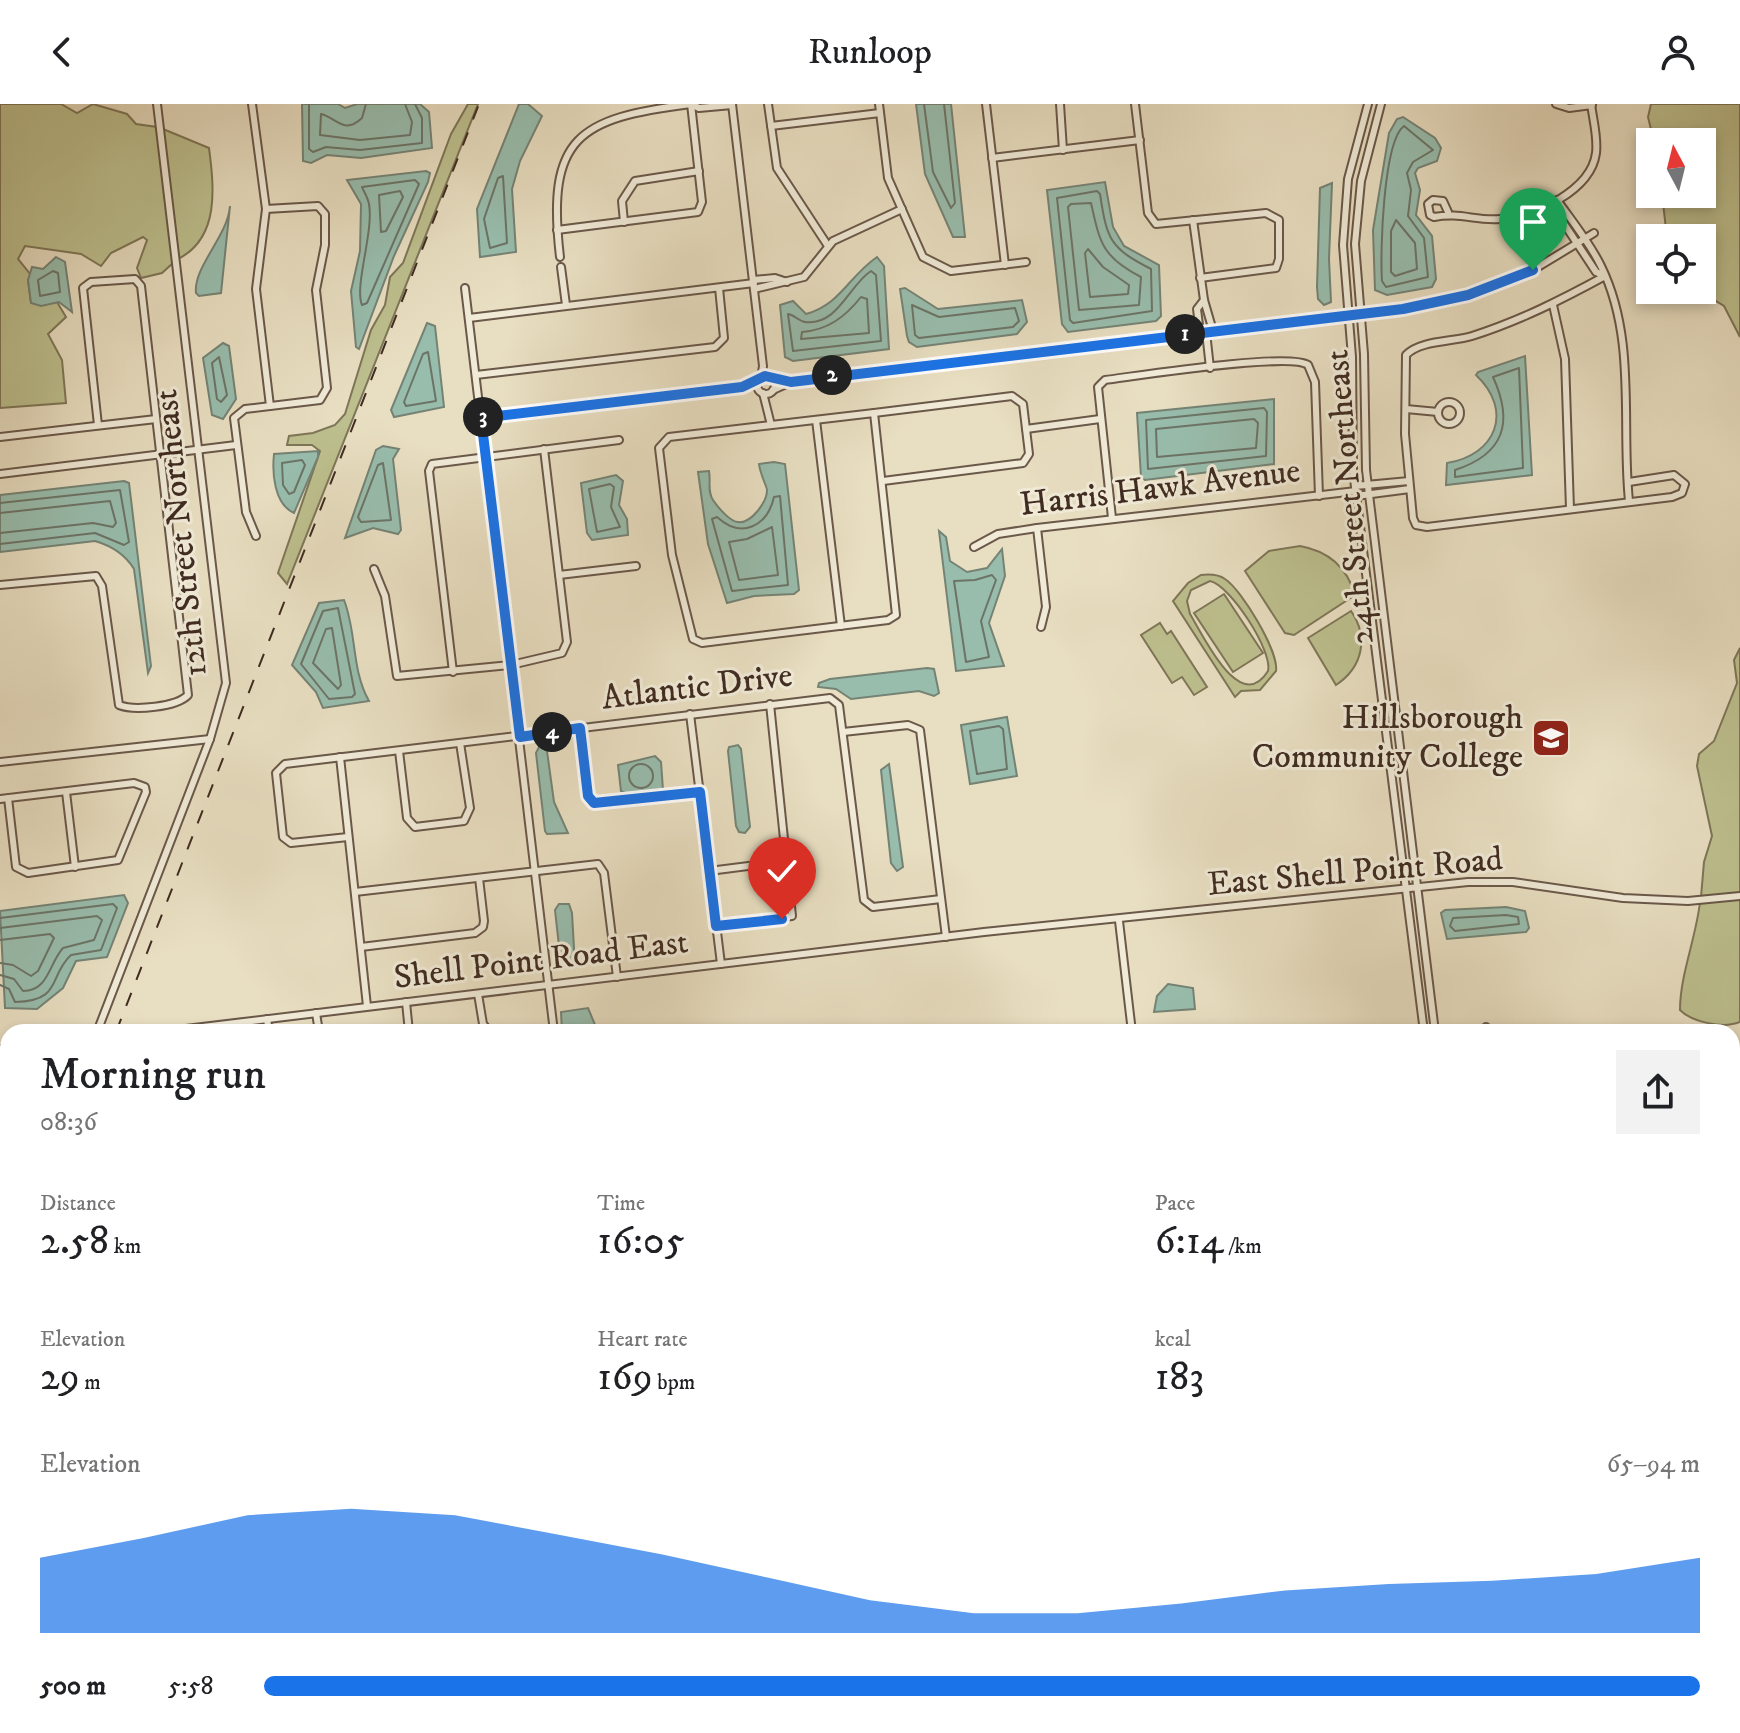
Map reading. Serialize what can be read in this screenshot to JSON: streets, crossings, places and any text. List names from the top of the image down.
{
  "streets": {
    "street": [
      "Harris Hawk Avenue",
      "24th Street Northeast",
      "12th Street Northeast",
      "Atlantic Drive",
      "East Shell Point Road",
      "Shell Point Road East"
    ]
  },
  "crossings": [
    ["Harris Hawk Avenue", "24th Street Northeast"],
    ["24th Street Northeast", "East Shell Point Road"],
    ["East Shell Point Road", "Shell Point Road East"]
  ],
  "places": {
    "school or university": ["Hillsborough Community College"]
  },
  "north": "top",
  "page": {
    "header": "Runloop",
    "pins": [
      "1",
      "2",
      "3",
      "4"
    ],
    "heading": ["Morning run", "08:36"],
    "stats": [
      ["Distance", "2.58 km"],
      ["Time", "16:05"],
      ["Pace", "6:14 /km"],
      ["Elevation", "29 m"],
      ["Heart rate", "169 bpm"],
      ["kcal", "183"]
    ],
    "chart": ["Elevation", "65–94 m"],
    "list": [
      {
        "name": "500 m",
        "note": "5:58"
      }
    ]
  }
}
